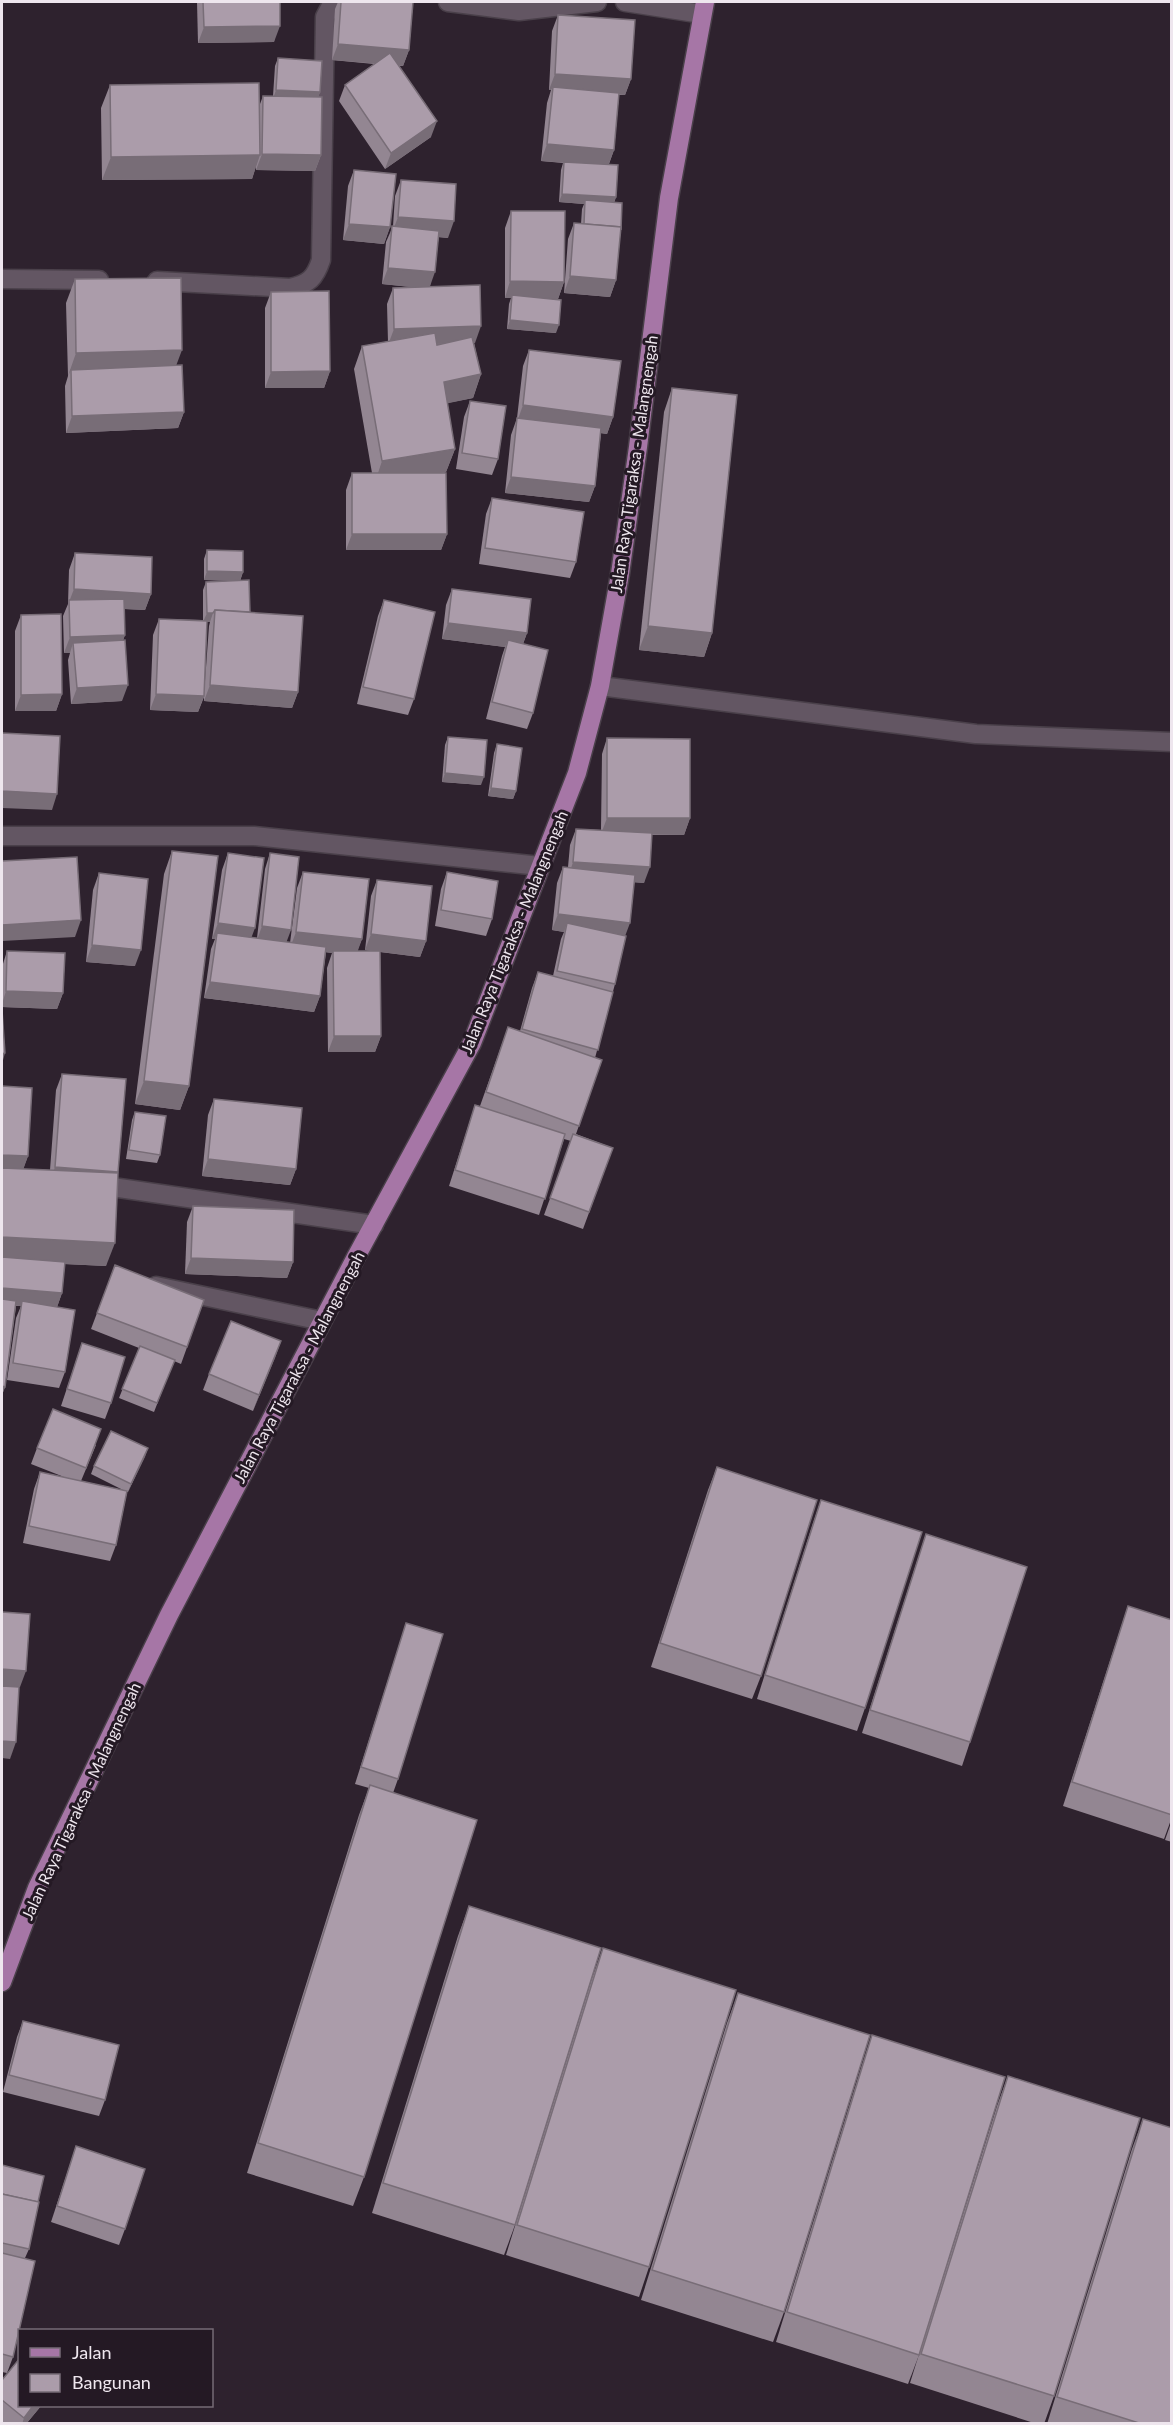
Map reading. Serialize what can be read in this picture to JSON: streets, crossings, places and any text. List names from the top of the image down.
{
  "streets": {
    "main road": ["Jalan Raya Tigaraksa - Malangnengah"]
  },
  "legend": ["Jalan", "Bangunan"]
}
